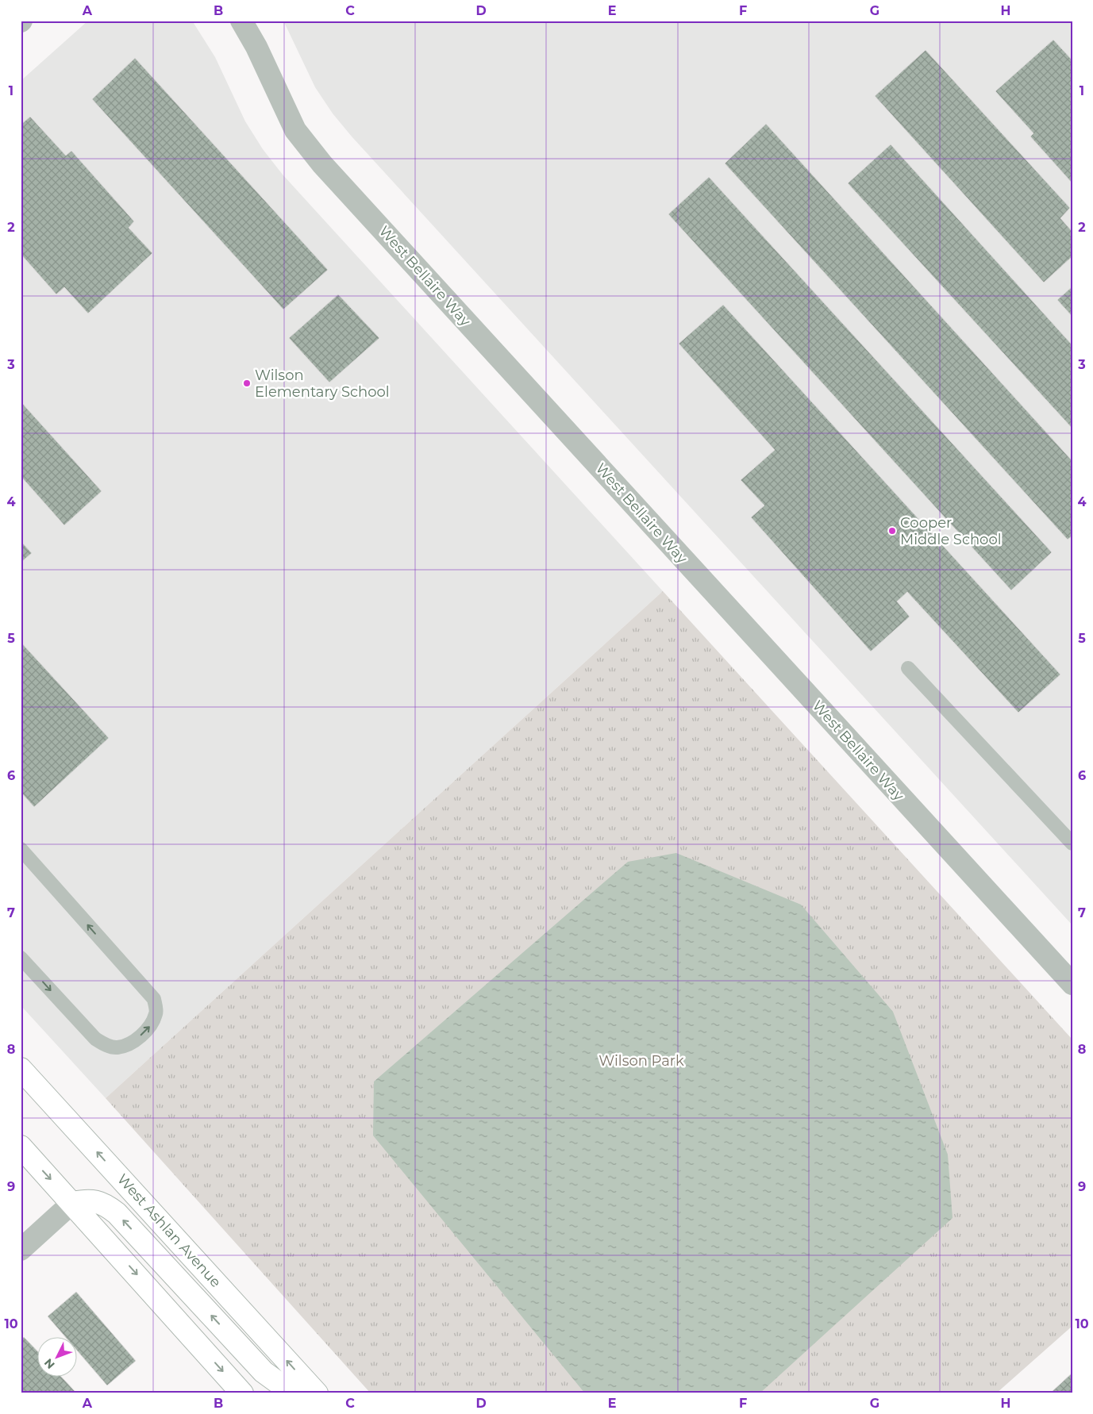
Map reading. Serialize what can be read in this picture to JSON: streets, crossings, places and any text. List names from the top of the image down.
{
  "streets": {
    "main road": ["West Ashlan Avenue"],
    "street": ["West Bellaire Way"]
  },
  "parks": ["Wilson Park"],
  "places": ["Wilson Elementary School", "Cooper Middle School"],
  "north": "bottom left",
  "grid": {
    "columns": [
      "A",
      "B",
      "C",
      "D",
      "E",
      "F",
      "G",
      "H"
    ],
    "rows": [
      "1",
      "2",
      "3",
      "4",
      "5",
      "6",
      "7",
      "8",
      "9",
      "10"
    ]
  }
}
